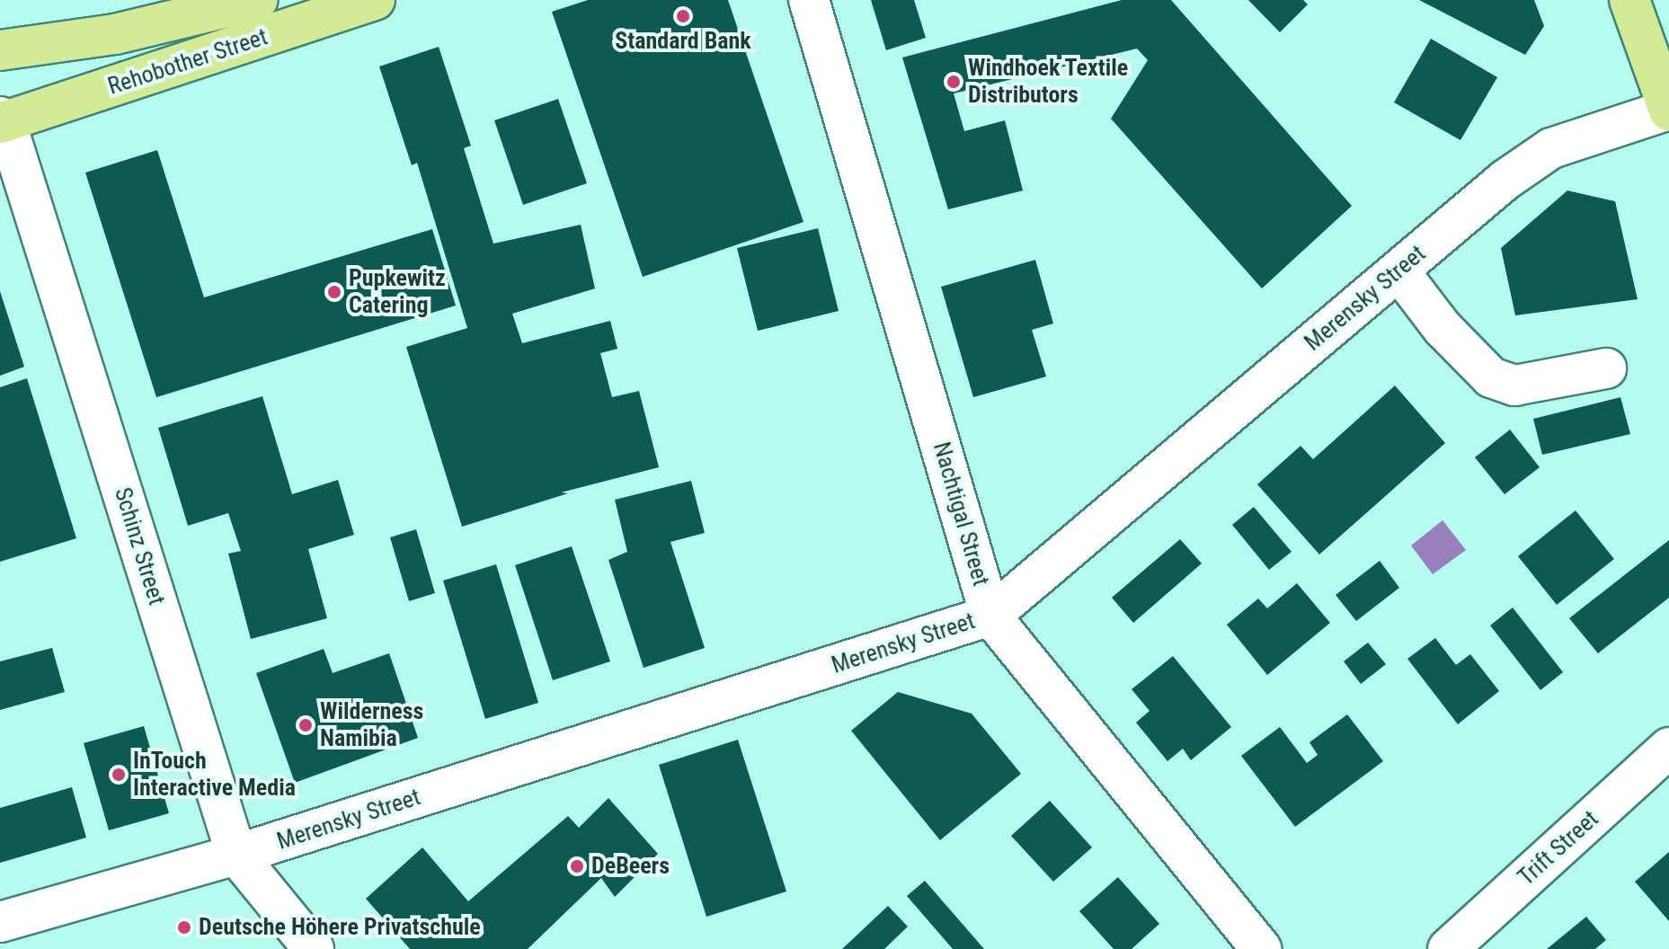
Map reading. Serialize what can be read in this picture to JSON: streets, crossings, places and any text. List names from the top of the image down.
{
  "streets": {
    "main road": ["Rehobother Street"],
    "street": [
      "Merensky Street",
      "Nachtigal Street",
      "Schinz Street",
      "Trift Street"
    ]
  },
  "crossings": [
    ["Rehobother Street", "Schinz Street"],
    ["Merensky Street", "Nachtigal Street"],
    ["Merensky Street", "Schinz Street"]
  ],
  "places": [
    "Standard Bank",
    "Windhoek Textile Distributors",
    "Pupkewitz Catering",
    "Wilderness Namibia",
    "InTouch Interactive Media",
    "DeBeers",
    "Deutsche Höhere Privatschule"
  ]
}
